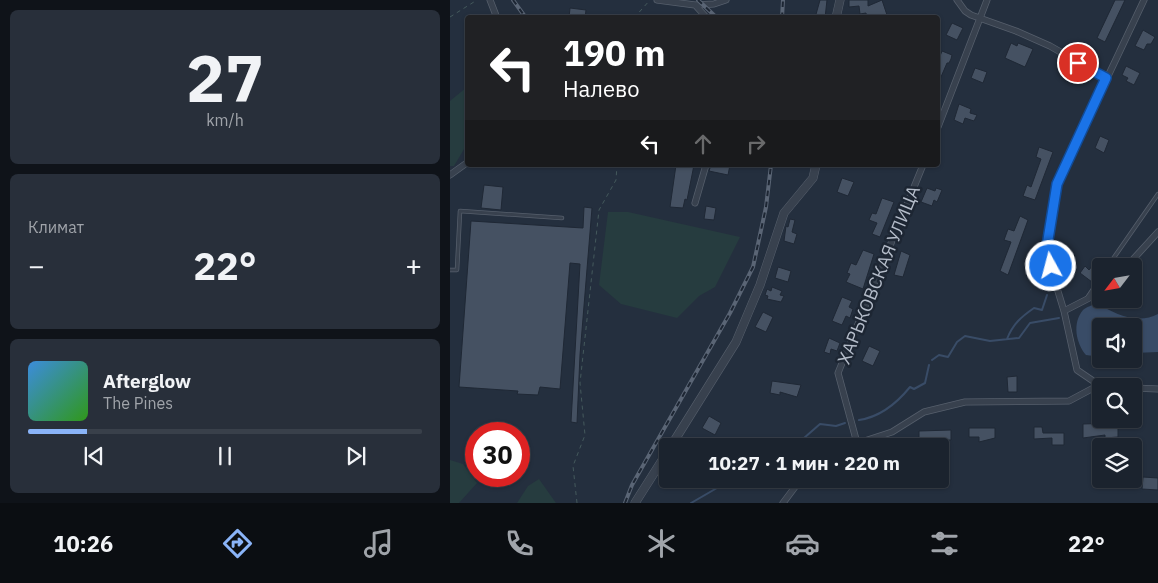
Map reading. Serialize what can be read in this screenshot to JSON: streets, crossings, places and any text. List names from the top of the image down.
{
  "streets": {
    "street": ["ХАРЬКОВСКАЯ УЛИЦА"]
  },
  "north": "bottom left",
  "page": {
    "tile": [
      ["27", "km/h"],
      "Климат"
    ],
    "turn": ["190 m", "Налево"],
    "heat": ["−", "22°", "+"],
    "song": ["Afterglow", "The Pines"],
    "limit": "30",
    "trip": "10:27 · 1 мин · 220 m",
    "tabs": ["10:26", "22°"]
  }
}
